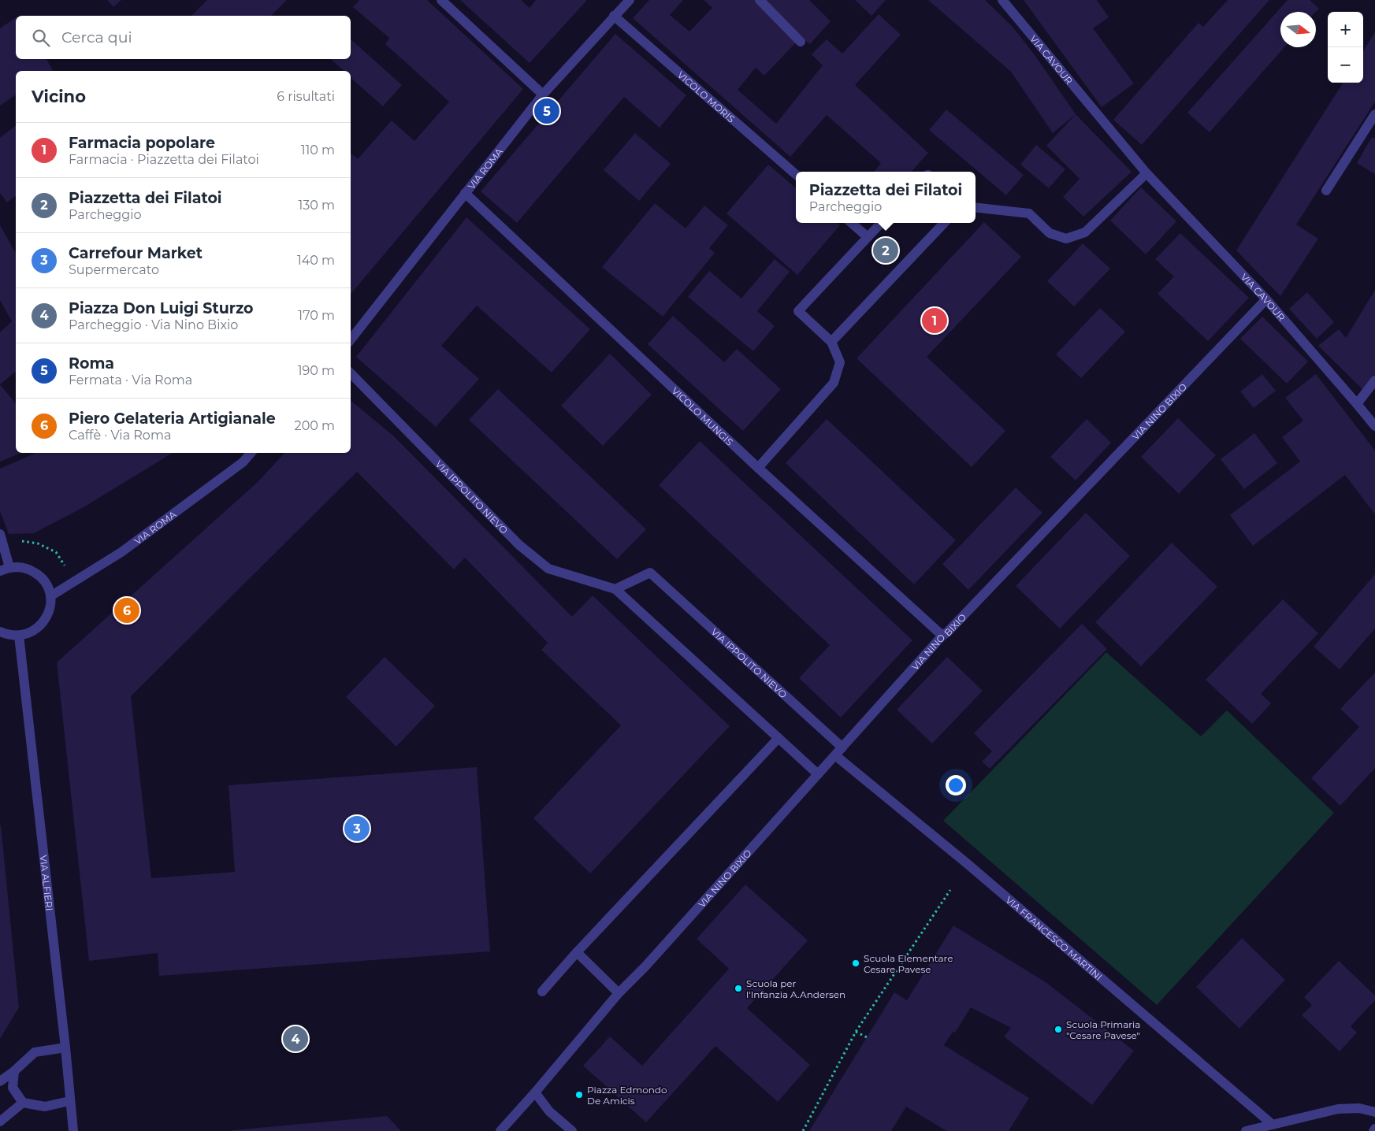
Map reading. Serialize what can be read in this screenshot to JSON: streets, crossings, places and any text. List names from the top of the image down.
{
  "streets": {
    "street": [
      "VIA CAVOUR",
      "VICOLO MORIS",
      "VIA ROMA",
      "VIA NINO BIXIO",
      "VICOLO MUNGIS",
      "VIA IPPOLITO NIEVO",
      "VIA ALFIERI",
      "VIA FRANCESCO MARTINI"
    ]
  },
  "crossings": [
    ["VIA CAVOUR", "VIA NINO BIXIO"],
    ["VICOLO MORIS", "VIA ROMA"],
    ["VIA ROMA", "VICOLO MUNGIS"],
    ["VIA NINO BIXIO", "VICOLO MUNGIS"],
    ["VIA NINO BIXIO", "VIA IPPOLITO NIEVO"],
    ["VIA NINO BIXIO", "VIA FRANCESCO MARTINI"]
  ],
  "places": [
    "Scuola Elementare Cesare Pavese",
    "Scuola per l'Infanzia A.Andersen",
    "Scuola Primaria \"Cesare Pavese\"",
    "Piazza Edmondo De Amicis"
  ],
  "north": "right",
  "page": {
    "map_buttons": ["+", "−"],
    "search": "Cerca qui",
    "heading": ["Vicino", "6 risultati"],
    "pins": [
      "5",
      "2",
      "1",
      "6",
      "3",
      "4"
    ],
    "list": [
      {
        "mark": "1",
        "name": "Farmacia popolare",
        "note": "Farmacia · Piazzetta dei Filatoi",
        "value": "110 m"
      },
      {
        "mark": "2",
        "name": "Piazzetta dei Filatoi",
        "note": "Parcheggio",
        "value": "130 m"
      },
      {
        "mark": "3",
        "name": "Carrefour Market",
        "note": "Supermercato",
        "value": "140 m"
      },
      {
        "mark": "4",
        "name": "Piazza Don Luigi Sturzo",
        "note": "Parcheggio · Via Nino Bixio",
        "value": "170 m"
      },
      {
        "mark": "5",
        "name": "Roma",
        "note": "Fermata · Via Roma",
        "value": "190 m"
      },
      {
        "mark": "6",
        "name": "Piero Gelateria Artigianale",
        "note": "Caffè · Via Roma",
        "value": "200 m"
      }
    ],
    "popup": ["Piazzetta dei Filatoi", "Parcheggio"]
  }
}
